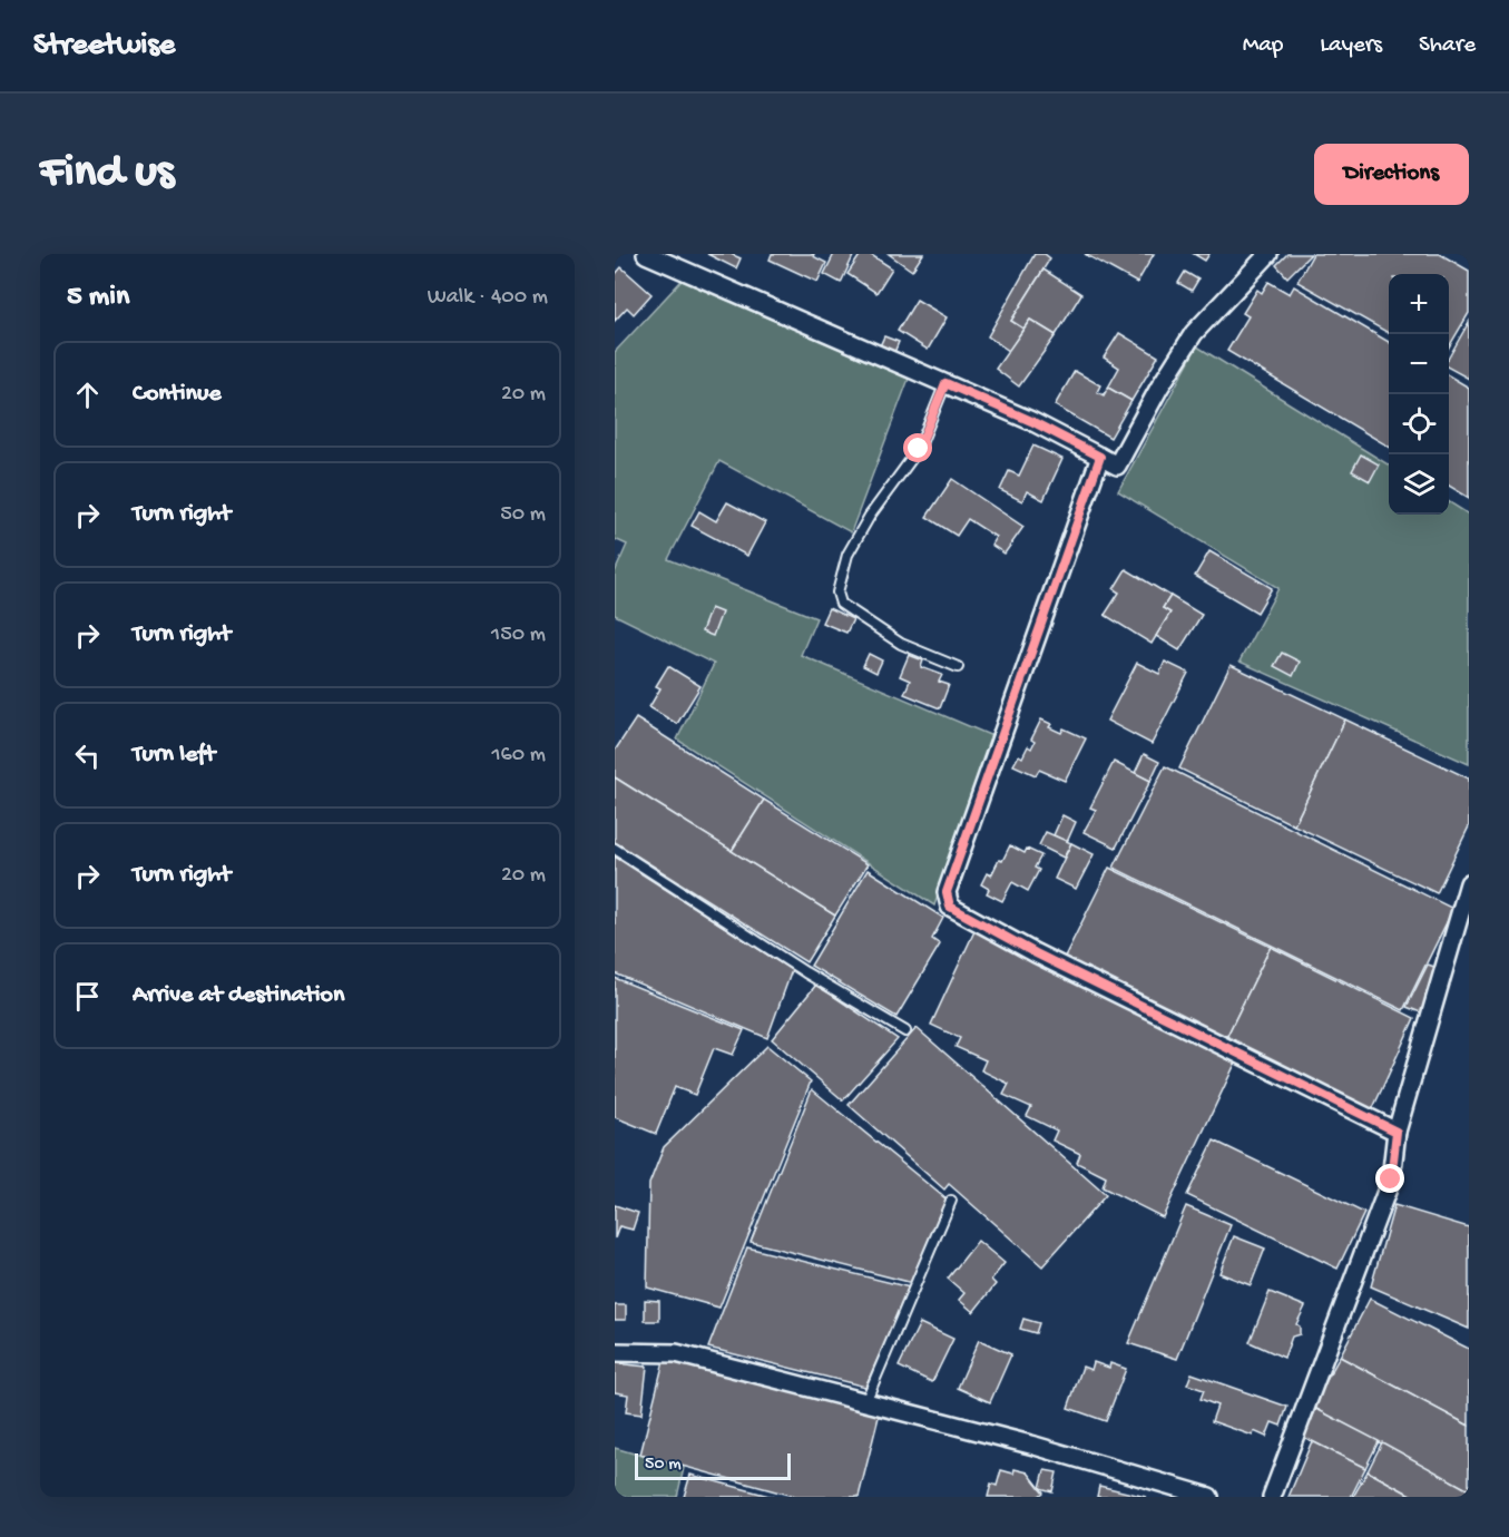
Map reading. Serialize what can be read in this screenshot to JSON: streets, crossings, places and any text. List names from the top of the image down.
{
  "scale_bar": "50 m",
  "page": {
    "header": "Streetwise",
    "nav": ["Map", "Layers", "Share"],
    "buttons": "Directions",
    "title": "Find us",
    "heading": ["5 min", "Walk · 400 m"],
    "map_buttons": ["+", "−"],
    "list": [
      ["Continue", "20 m"],
      ["Turn right", "50 m"],
      ["Turn right", "150 m"],
      ["Turn left", "160 m"],
      ["Turn right", "20 m"],
      "Arrive at destination"
    ],
    "scale": "50 m"
  }
}
